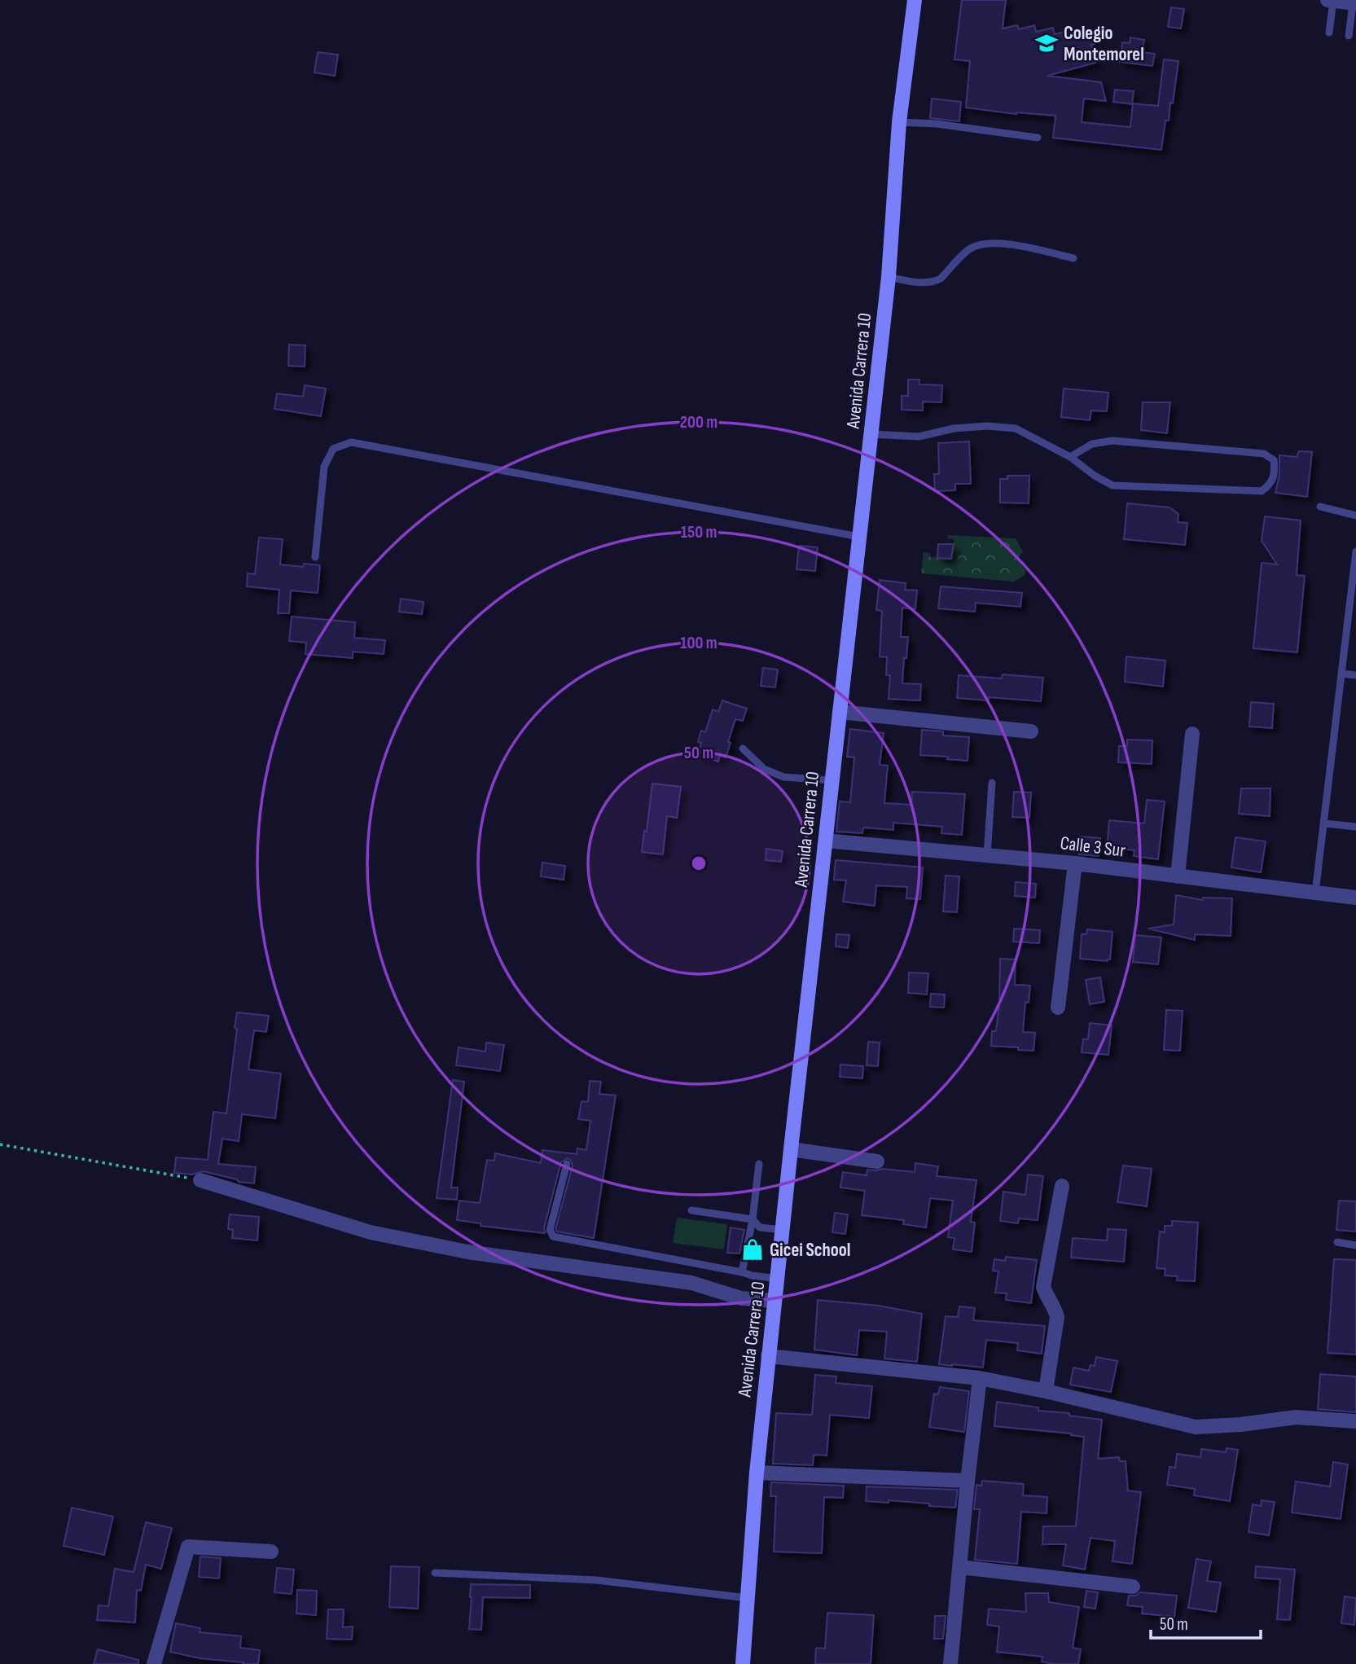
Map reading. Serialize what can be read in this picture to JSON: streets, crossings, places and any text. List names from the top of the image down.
{
  "streets": {
    "street": ["Avenida Carrera 10", "Calle 3 Sur"]
  },
  "crossings": [
    ["Avenida Carrera 10", "Calle 3 Sur"]
  ],
  "places": {
    "school or university": ["Colegio Montemorel"],
    "shop": ["Gicei School"]
  },
  "scale_bar": "50 m",
  "rings": [
    "200 m",
    "150 m",
    "100 m",
    "50 m"
  ]
}
